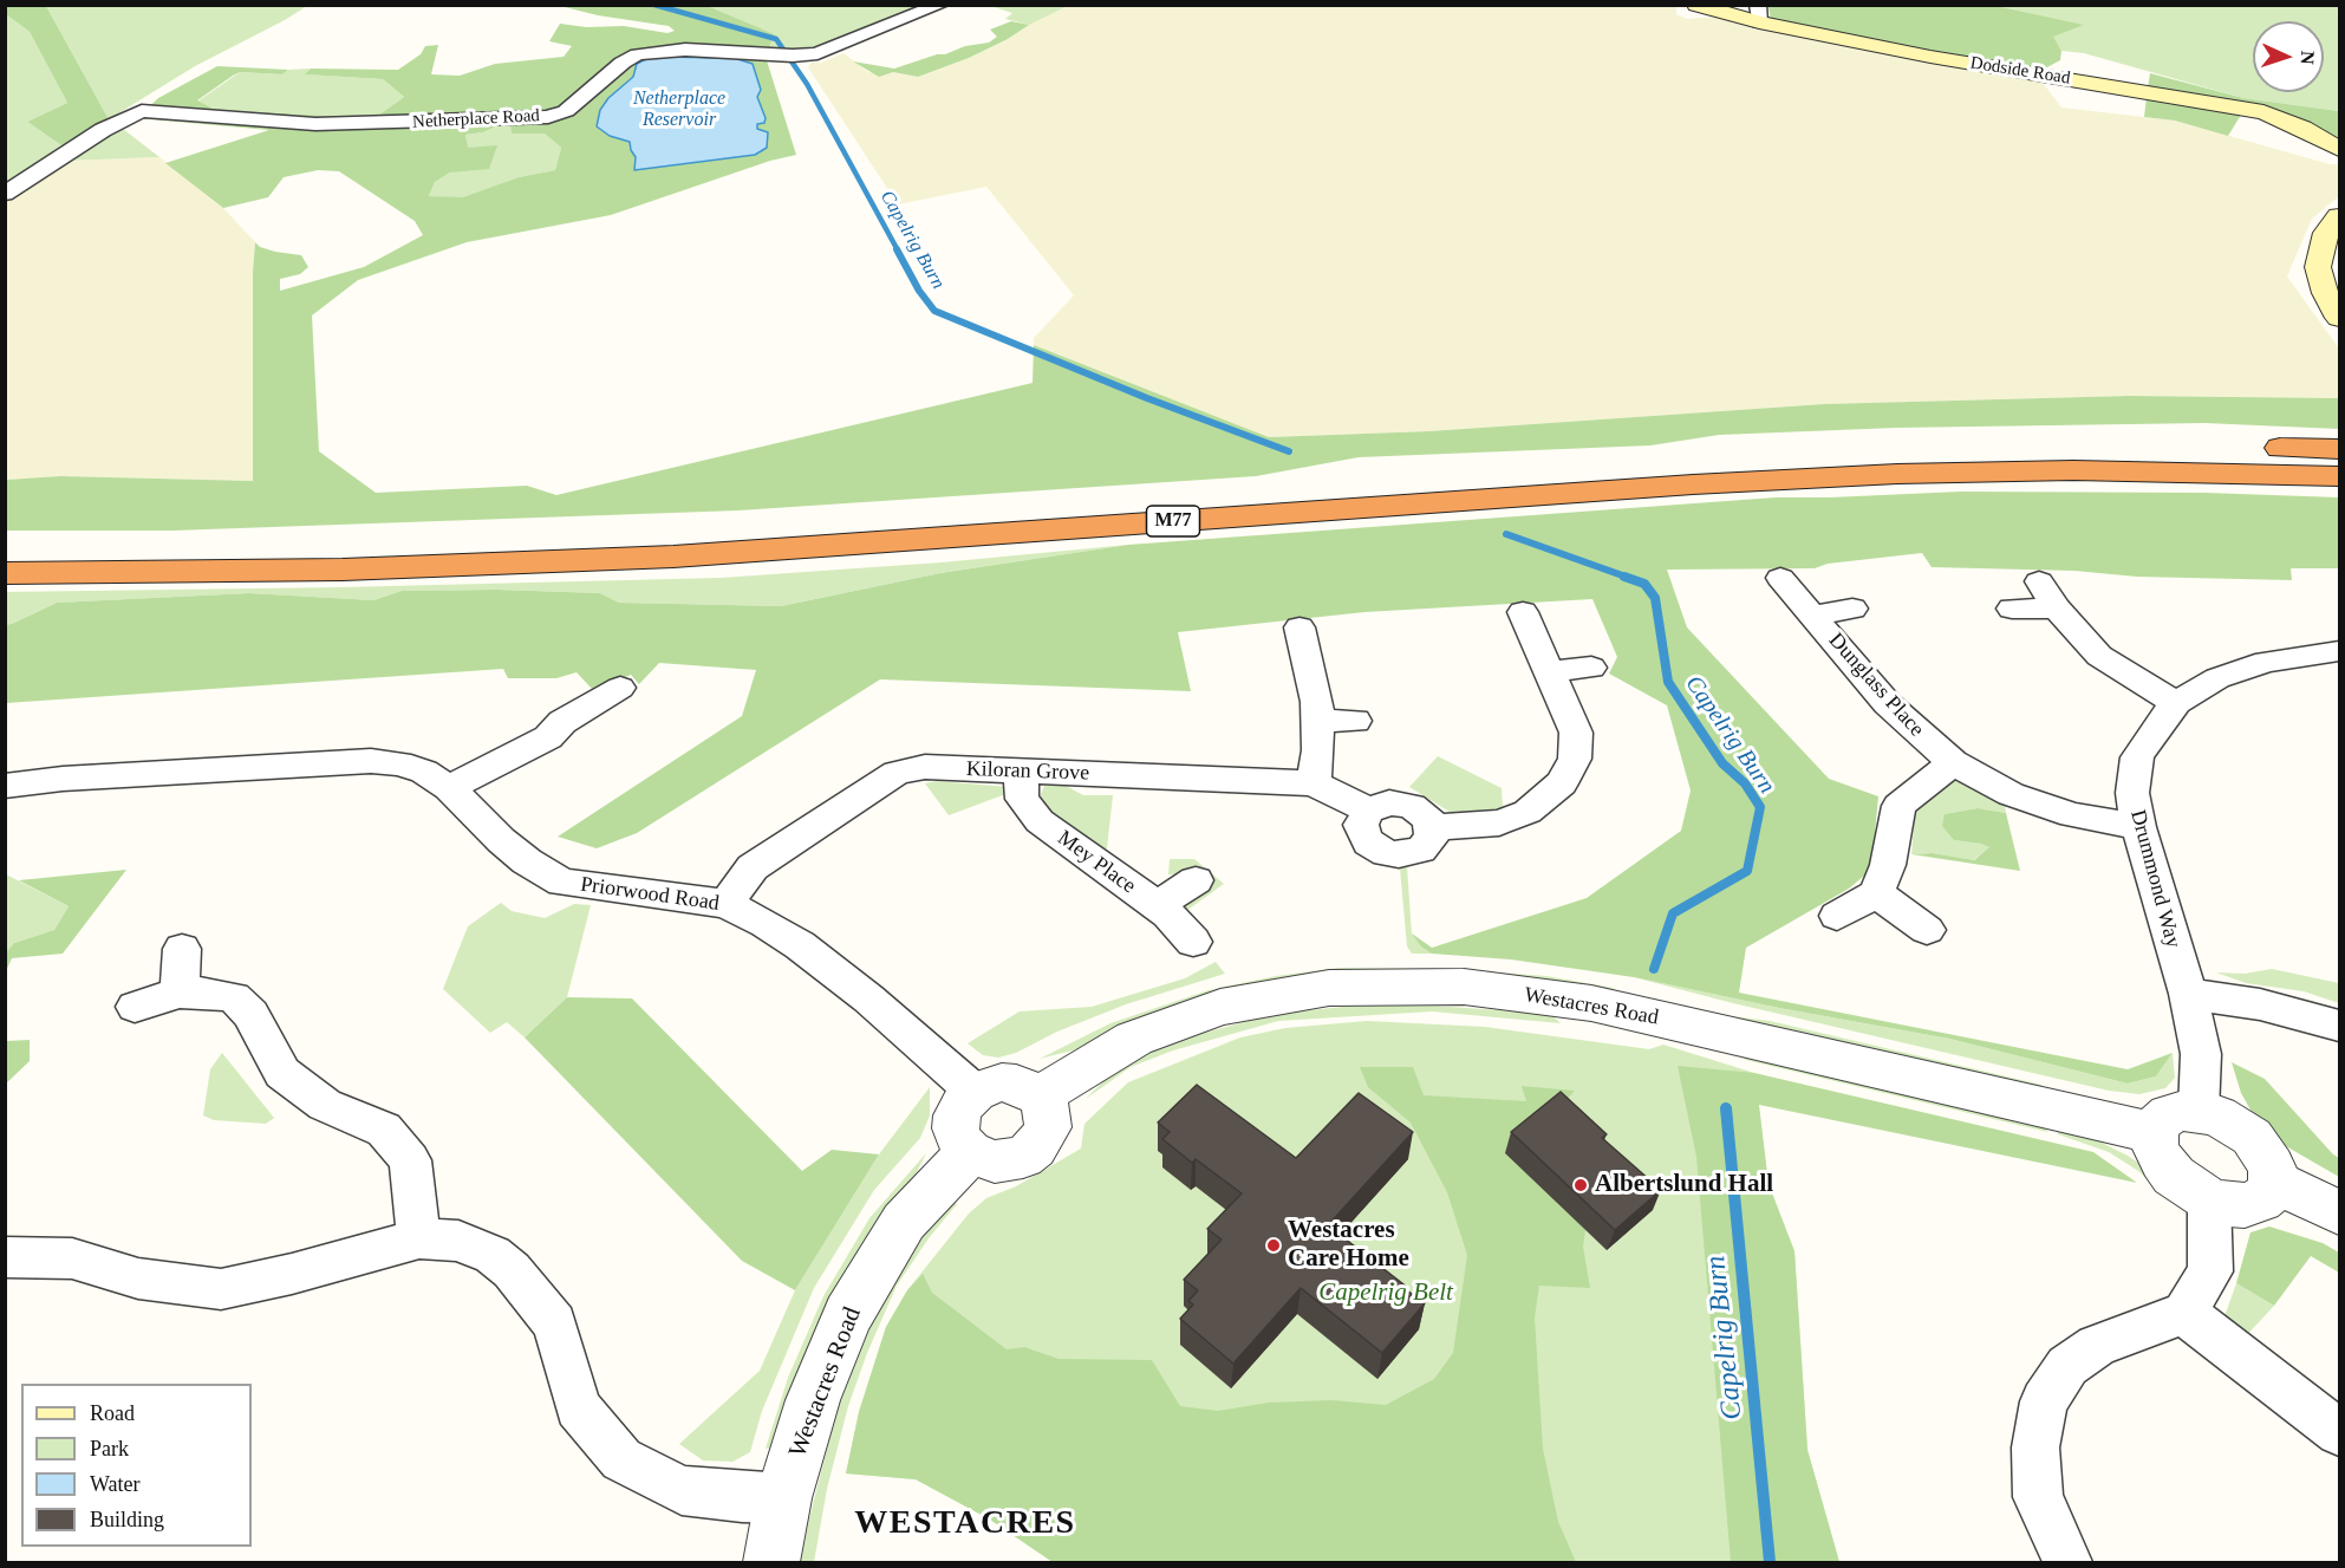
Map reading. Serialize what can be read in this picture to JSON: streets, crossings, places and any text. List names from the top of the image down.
{
  "streets": {
    "highway": ["M77"],
    "main road": ["Dodside Road"],
    "street": [
      "Netherplace Road",
      "Dunglass Place",
      "Kiloran Grove",
      "Mey Place",
      "Drummond Way",
      "Priorwood Road",
      "Westacres Road"
    ]
  },
  "crossings": [
    ["Dunglass Place", "Drummond Way"],
    ["Kiloran Grove", "Mey Place"],
    ["Kiloran Grove", "Priorwood Road"],
    ["Drummond Way", "Westacres Road"],
    ["Priorwood Road", "Westacres Road"]
  ],
  "districts": ["WESTACRES"],
  "water": ["Netherplace Reservoir", "Capelrig Burn"],
  "parks": ["Capelrig Belt"],
  "places": ["Albertslund Hall", "Westacres Care Home"],
  "legend": [
    "Road",
    "Park",
    "Water",
    "Building"
  ],
  "north": "right"
}
